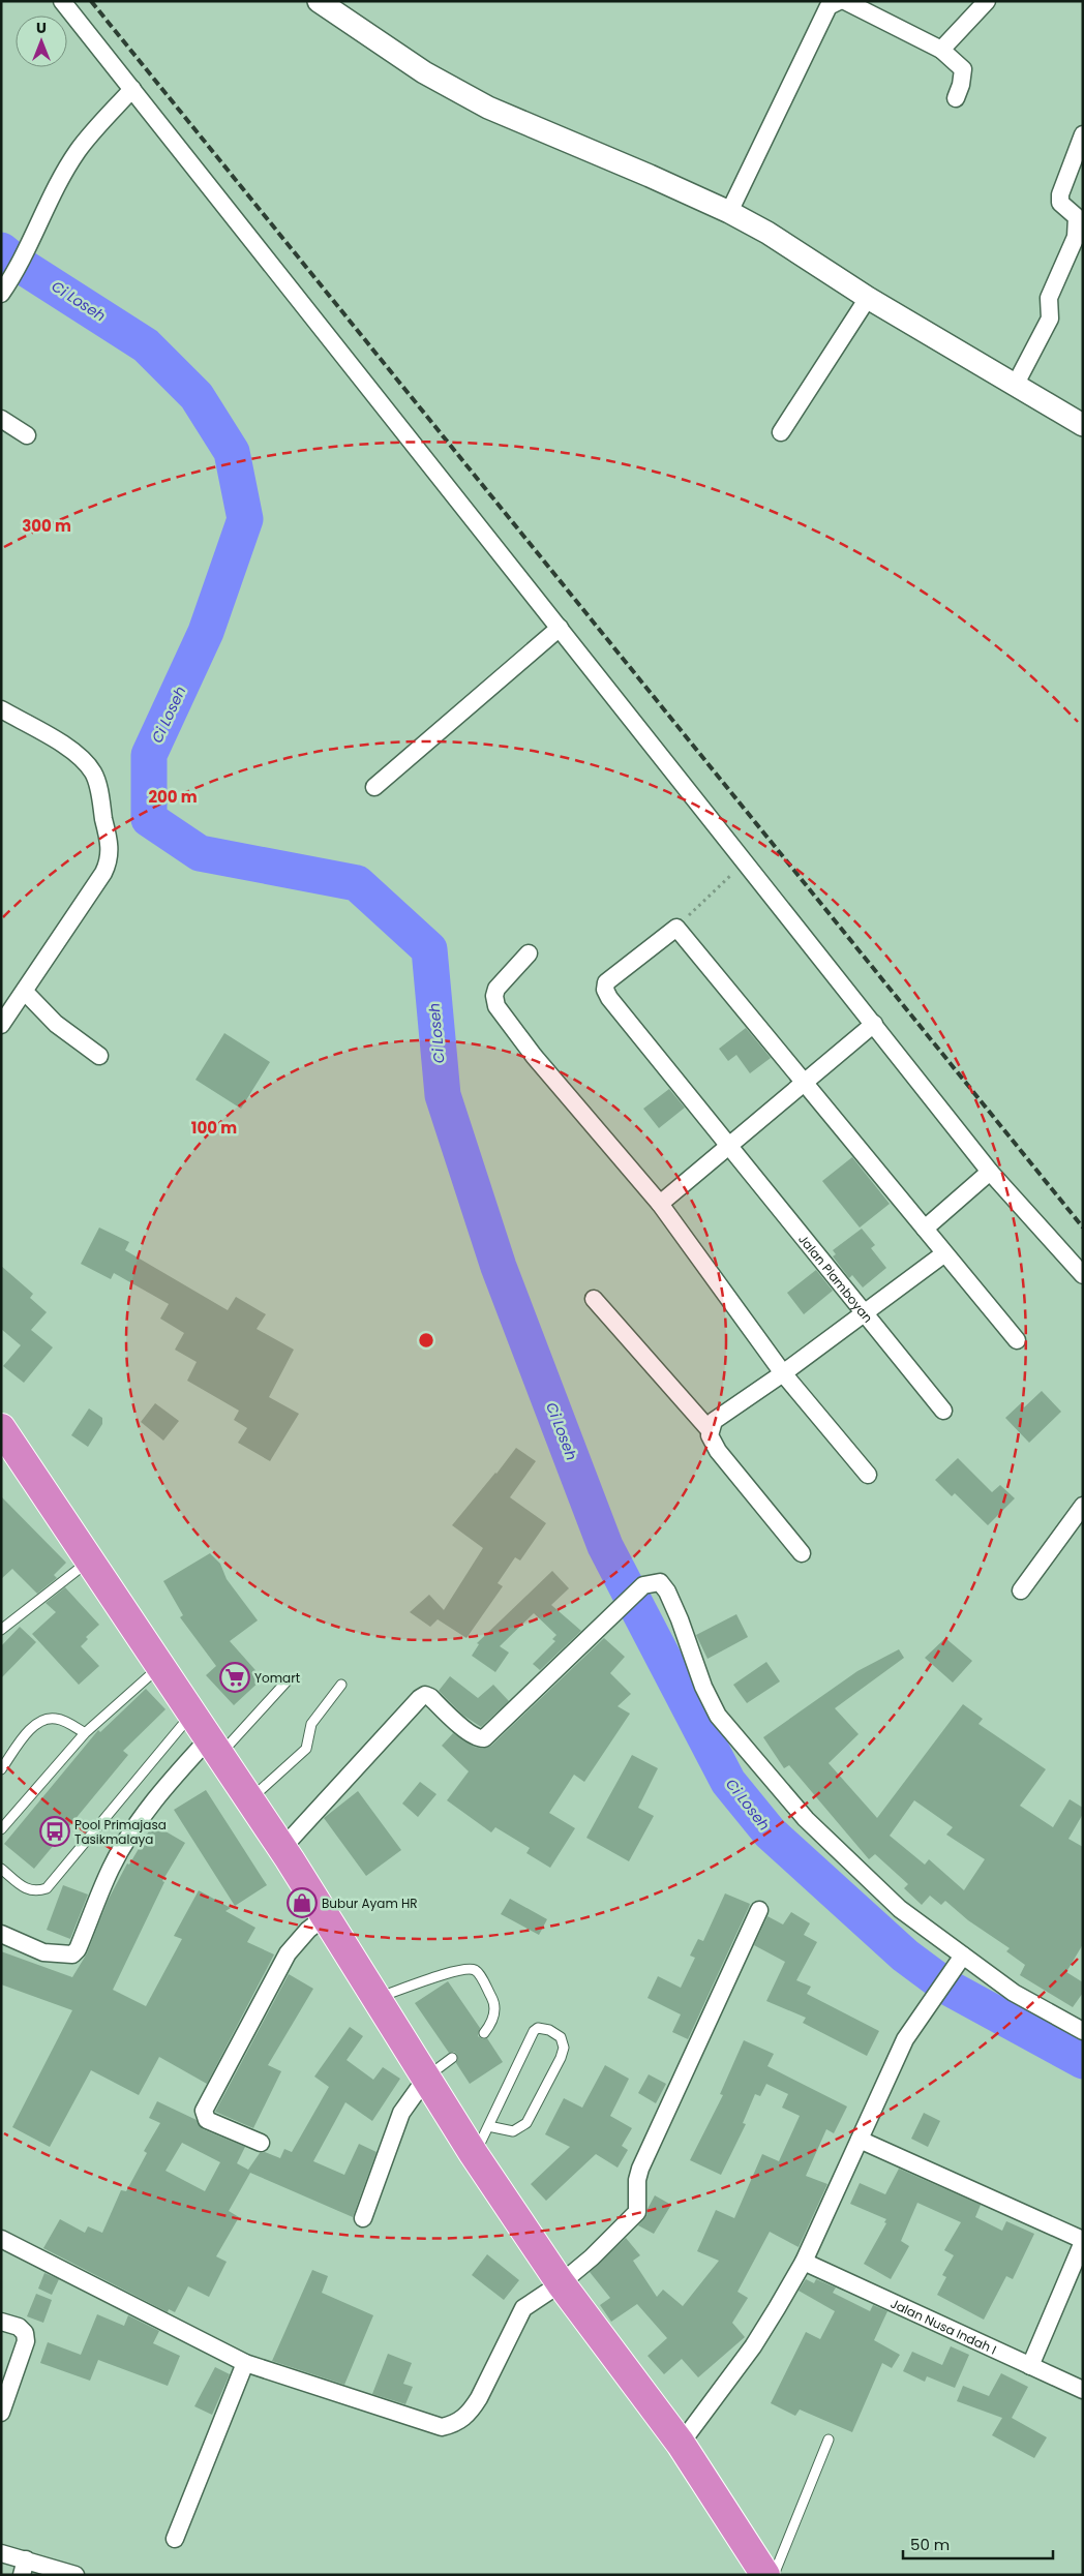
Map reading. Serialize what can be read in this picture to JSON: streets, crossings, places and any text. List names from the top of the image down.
{
  "streets": {
    "street": ["Jalan Plamboyan", "Jalan Nusa Indah I"]
  },
  "water": ["Ci Loseh"],
  "places": {
    "supermarket": ["Yomart"],
    "bus stop": ["Pool Primajasa Tasikmalaya"],
    "shop": ["Bubur Ayam HR"]
  },
  "scale_bar": "50 m",
  "north": "top",
  "rings": ["300 m", "200 m", "100 m"]
}
